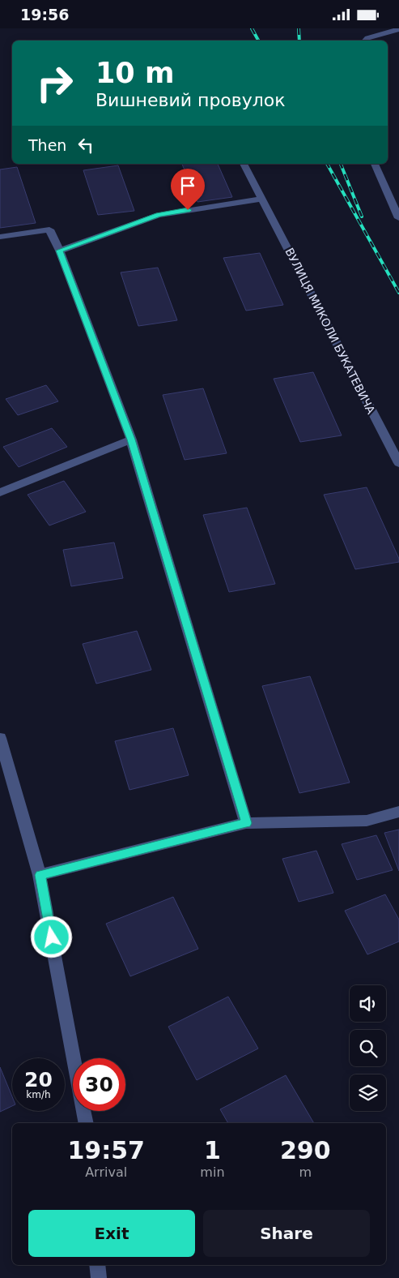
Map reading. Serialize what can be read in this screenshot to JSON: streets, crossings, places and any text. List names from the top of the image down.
{
  "streets": {
    "street": ["ВУЛИЦЯ МИКОЛИ БУКАТЕВИЧА"]
  },
  "page": {
    "status": "19:56",
    "turn": ["10 m", "Вишневий провулок"],
    "then": "Then",
    "speed": "20 km/h",
    "limit": "30",
    "eta": [
      "19:57",
      "Arrival",
      "1",
      "min",
      "290",
      "m"
    ],
    "buttons": ["Exit", "Share"]
  }
}
